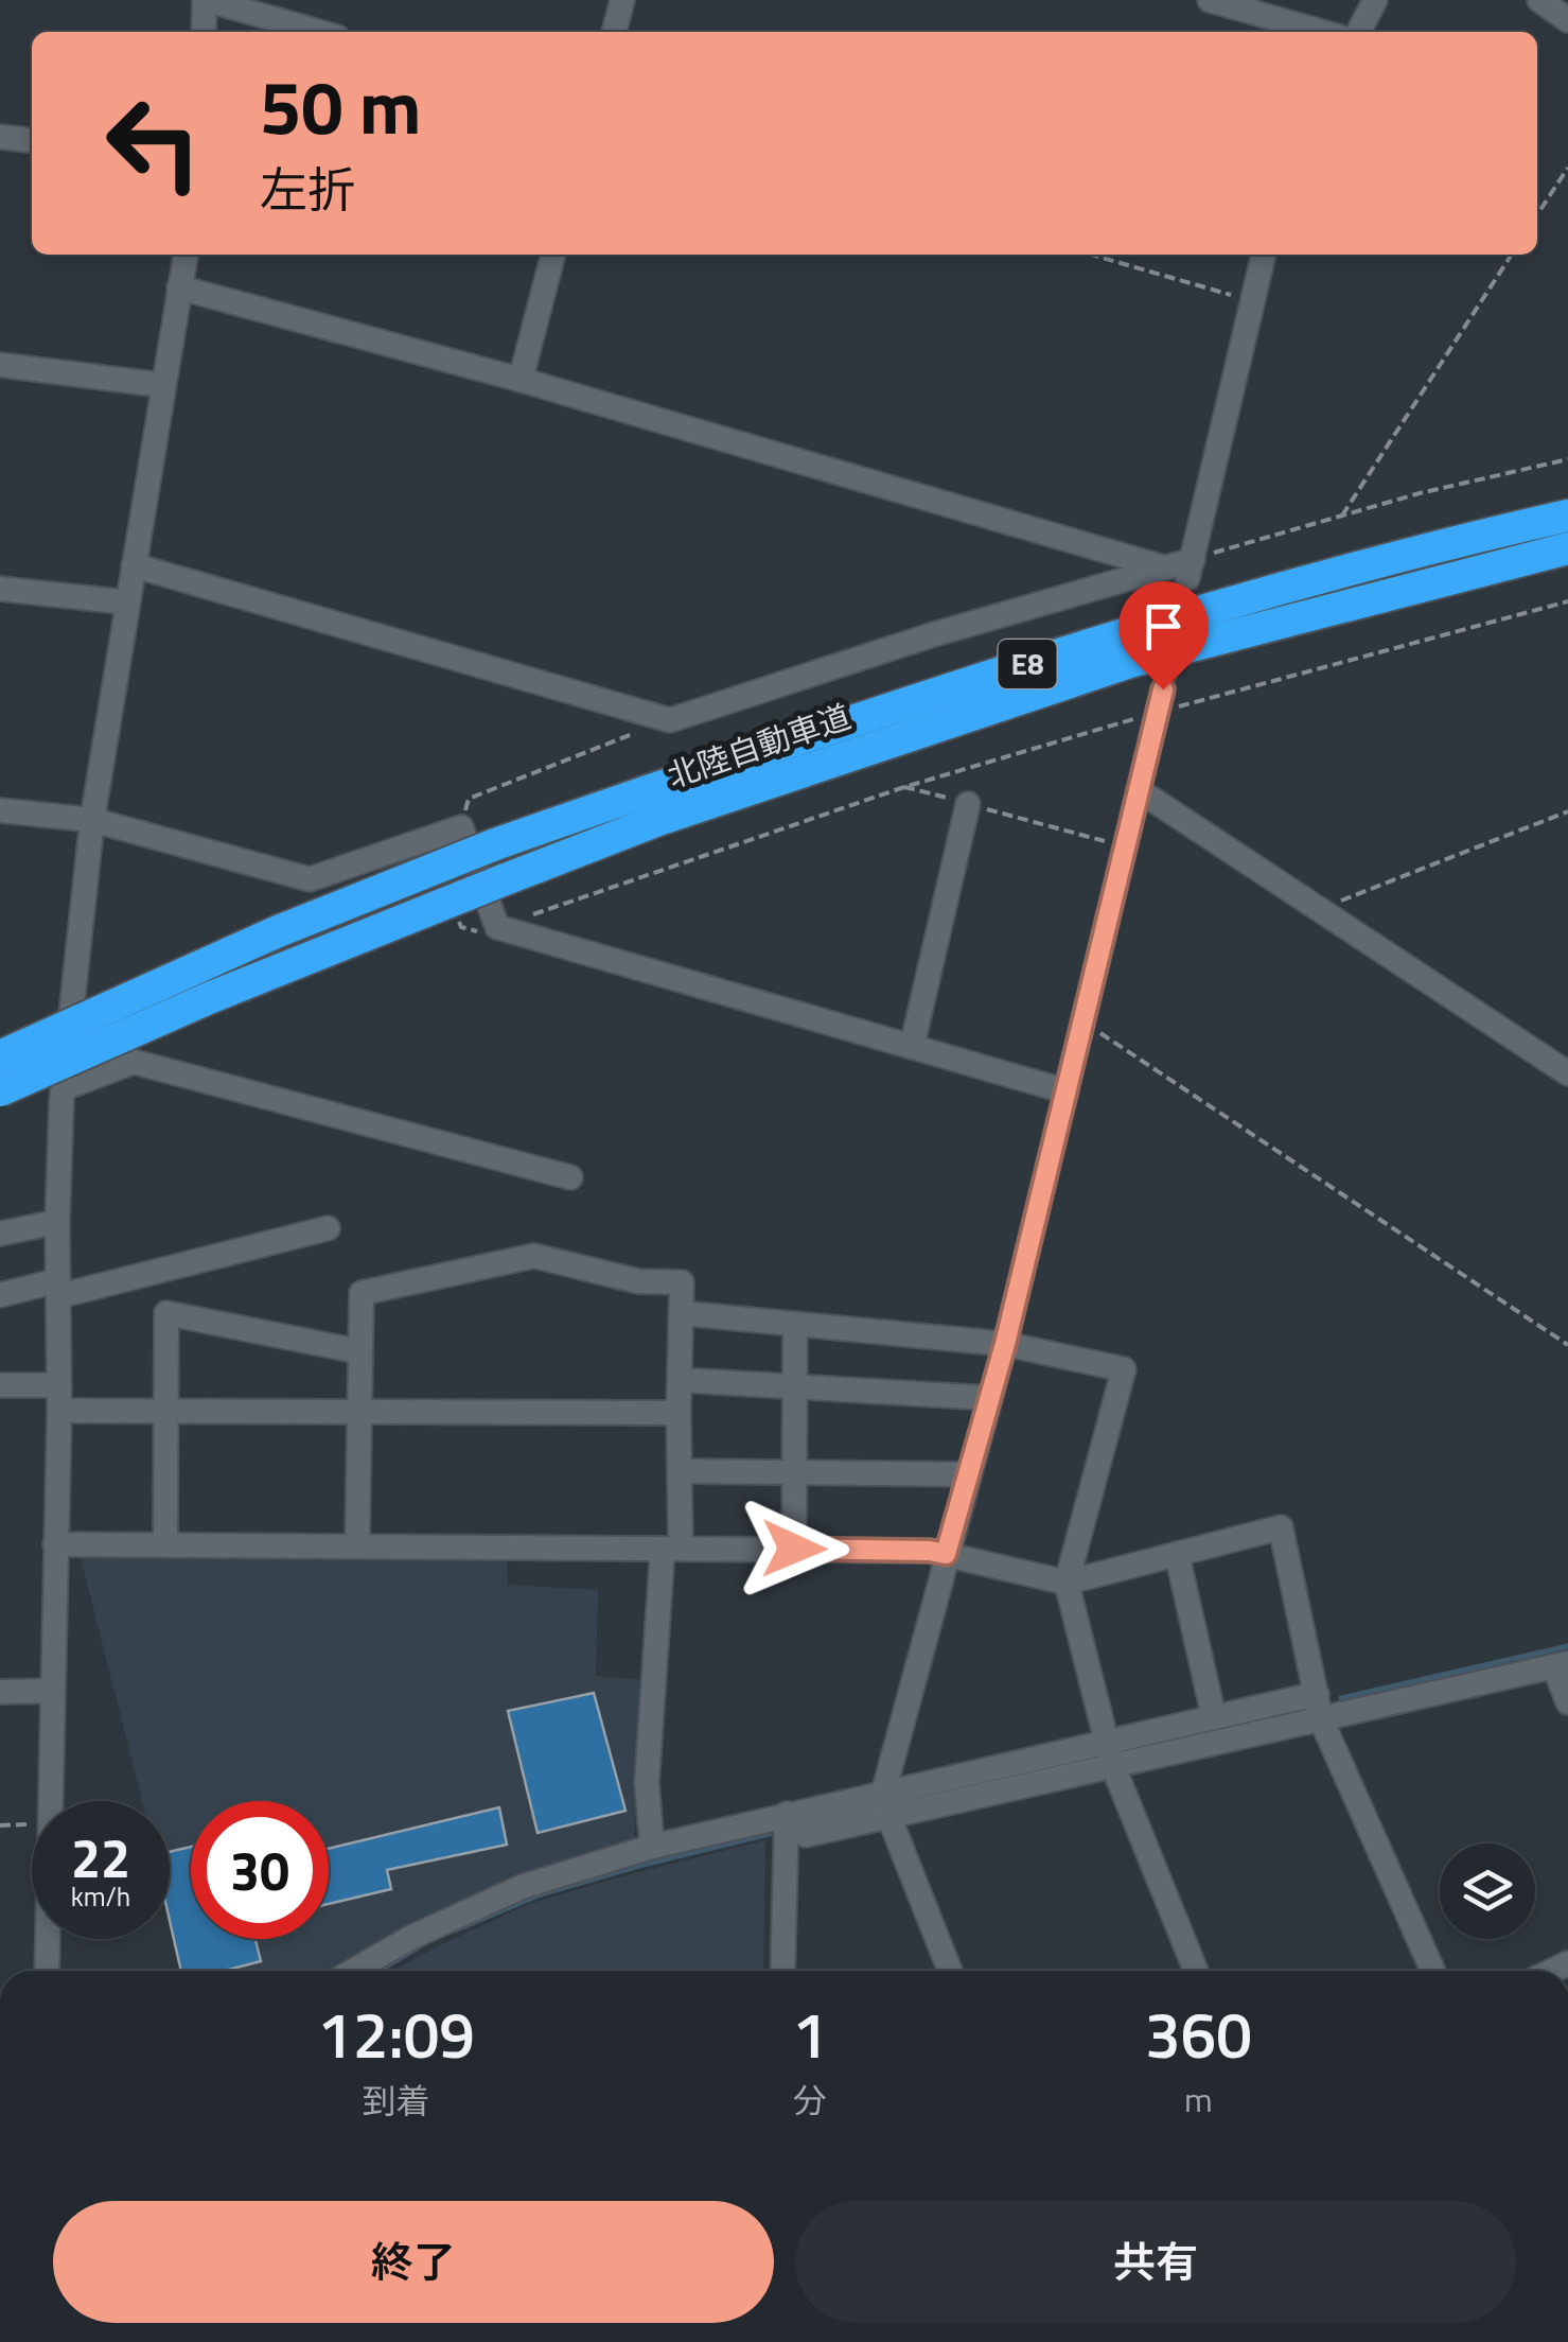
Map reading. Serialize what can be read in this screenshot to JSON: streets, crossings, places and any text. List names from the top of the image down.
{
  "streets": {
    "highway": ["E8", "北陸自動車道"]
  },
  "page": {
    "turn": ["50 m", "左折"],
    "speed": "22 km/h",
    "limit": "30",
    "eta": [
      "12:09",
      "到着",
      "1",
      "分",
      "360",
      "m"
    ],
    "buttons": ["終了", "共有"]
  }
}
